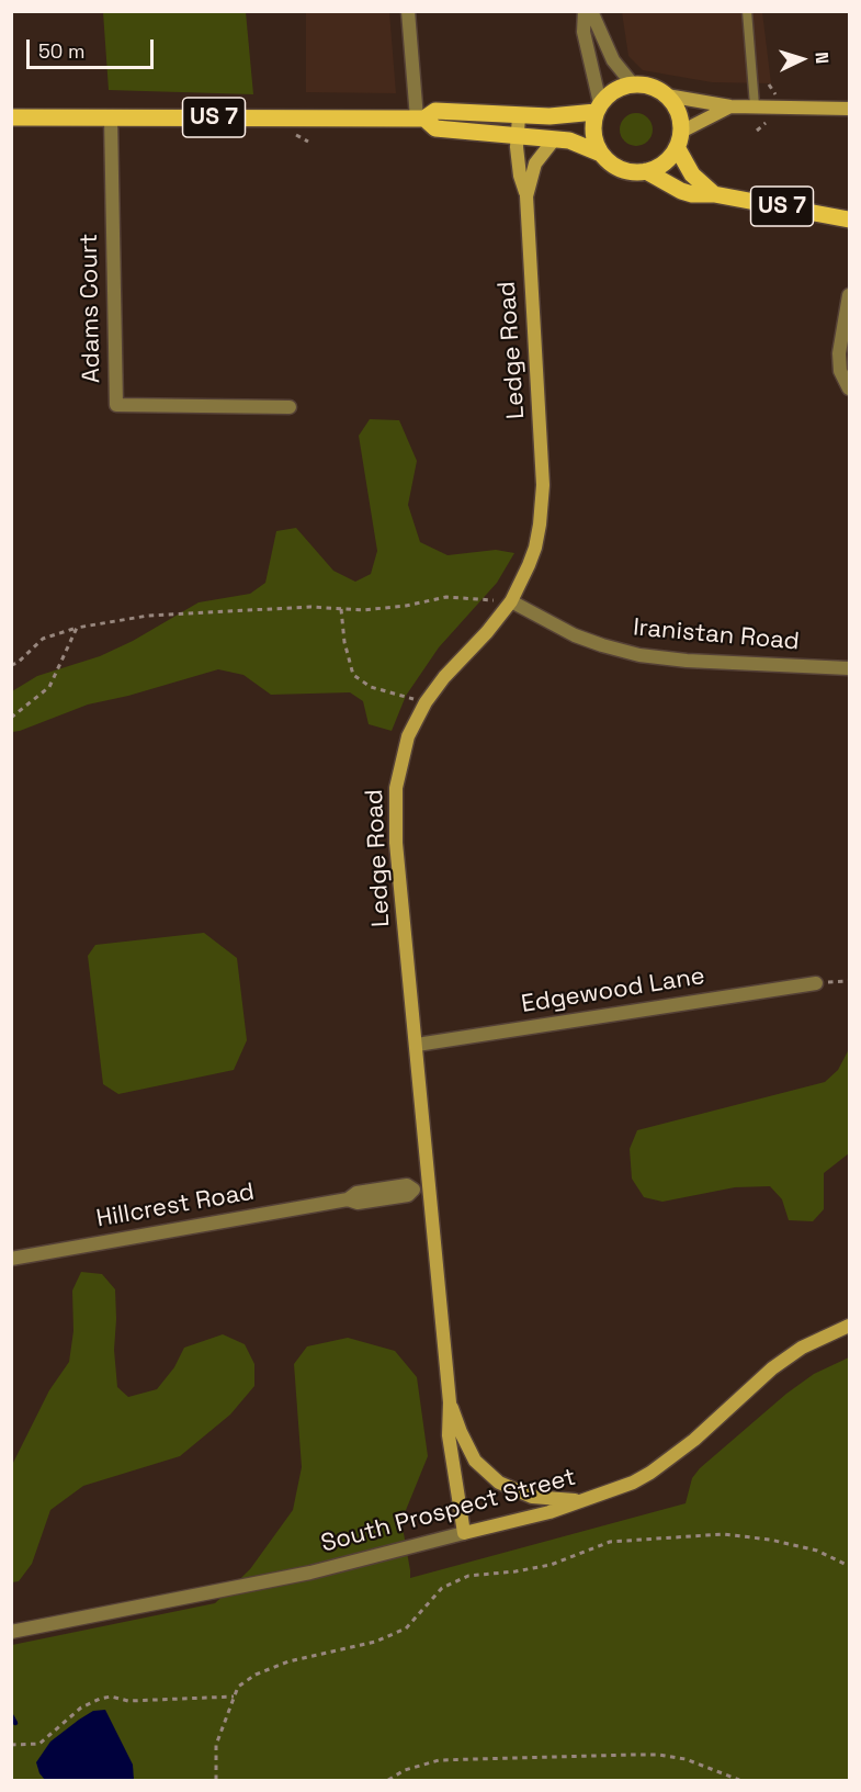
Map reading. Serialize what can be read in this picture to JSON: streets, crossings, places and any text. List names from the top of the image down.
{
  "streets": {
    "main road": ["US 7"],
    "street": [
      "Adams Court",
      "Ledge Road",
      "Iranistan Road",
      "Edgewood Lane",
      "Hillcrest Road",
      "South Prospect Street"
    ]
  },
  "crossings": [
    ["US 7", "Adams Court"],
    ["US 7", "Ledge Road"],
    ["Ledge Road", "Iranistan Road"],
    ["Ledge Road", "Edgewood Lane"],
    ["Ledge Road", "Hillcrest Road"],
    ["Ledge Road", "South Prospect Street"]
  ],
  "scale_bar": "50 m",
  "north": "right"
}
